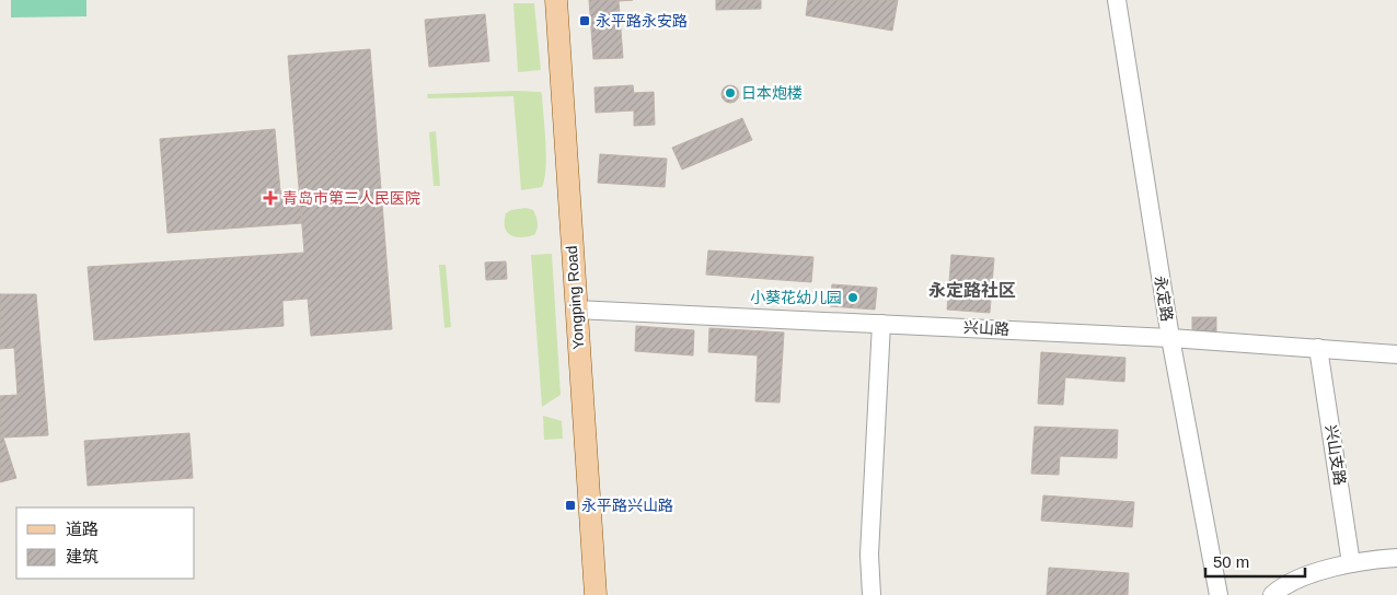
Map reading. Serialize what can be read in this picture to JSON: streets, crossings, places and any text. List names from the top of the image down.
{
  "streets": {
    "main road": ["Yongping Road"],
    "street": ["永定路", "兴山路", "兴山支路"]
  },
  "crossings": [
    ["Yongping Road", "兴山路"],
    ["永定路", "兴山路"],
    ["兴山路", "兴山支路"]
  ],
  "districts": ["永定路社区"],
  "places": {
    "transit": ["永平路永安路", "永平路兴山路"],
    "other": ["日本炮楼", "小葵花幼儿园"],
    "health": ["青岛市第三人民医院"]
  },
  "legend": ["道路", "建筑"],
  "scale_bar": "50 m"
}
